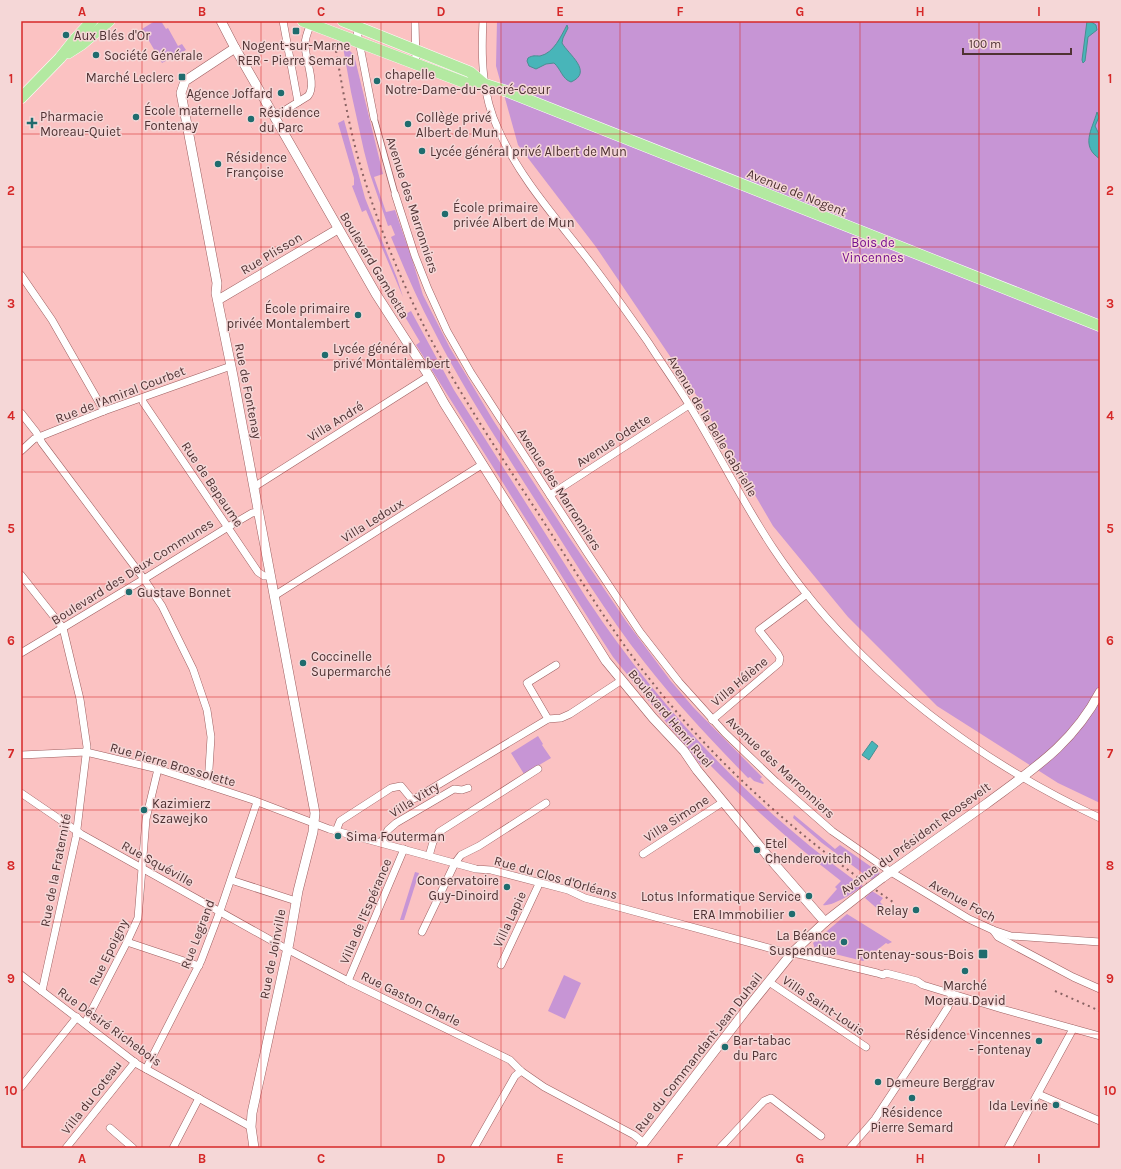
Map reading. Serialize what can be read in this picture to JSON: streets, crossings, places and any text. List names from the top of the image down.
{
  "streets": {
    "main road": ["Avenue de Nogent"],
    "street": [
      "Avenue des Marronniers",
      "Rue Plisson",
      "Boulevard Gambetta",
      "Rue de Fontenay",
      "Rue de l'Amiral Courbet",
      "Villa André",
      "Avenue de la Belle Gabrielle",
      "Avenue Odette",
      "Rue de Bapaume",
      "Villa Ledoux",
      "Boulevard des Deux Communes",
      "Villa Hélène",
      "Boulevard Henri Ruel",
      "Rue Pierre Brossolette",
      "Villa Vitry",
      "Villa Simone",
      "Avenue du Président Roosevelt",
      "Rue Squéville",
      "Rue de la Fraternité",
      "Rue du Clos d'Orléans",
      "Avenue Foch",
      "Villa de l'Espérance",
      "Villa Lapie",
      "Rue Legrand",
      "Rue Epoigny",
      "Rue de Joinville",
      "Rue Gaston Charle",
      "Villa Saint-Louis",
      "Rue Désiré Richebois",
      "Rue du Commandant Jean Duhail",
      "Villa du Coteau"
    ]
  },
  "crossings": [
    ["Avenue de Nogent", "Avenue de la Belle Gabrielle"],
    ["Avenue des Marronniers", "Avenue Odette"],
    ["Avenue des Marronniers", "Villa Hélène"],
    ["Avenue des Marronniers", "Avenue du Président Roosevelt"],
    ["Avenue des Marronniers", "Avenue Foch"],
    ["Rue Plisson", "Boulevard Gambetta"],
    ["Rue Plisson", "Rue de Fontenay"],
    ["Boulevard Gambetta", "Rue de Fontenay"],
    ["Boulevard Gambetta", "Villa André"],
    ["Boulevard Gambetta", "Villa Ledoux"],
    ["Boulevard Gambetta", "Boulevard Henri Ruel"],
    ["Rue de Fontenay", "Rue de l'Amiral Courbet"],
    ["Rue de Fontenay", "Villa André"],
    ["Rue de Fontenay", "Rue de Bapaume"],
    ["Rue de Fontenay", "Villa Ledoux"],
    ["Rue de Fontenay", "Boulevard des Deux Communes"],
    ["Rue de Fontenay", "Rue de Joinville"],
    ["Rue de l'Amiral Courbet", "Rue de Bapaume"],
    ["Avenue de la Belle Gabrielle", "Avenue Odette"],
    ["Avenue de la Belle Gabrielle", "Villa Hélène"],
    ["Avenue de la Belle Gabrielle", "Avenue du Président Roosevelt"],
    ["Rue de Bapaume", "Boulevard des Deux Communes"],
    ["Boulevard des Deux Communes", "Rue de la Fraternité"],
    ["Boulevard Henri Ruel", "Villa Simone"],
    ["Boulevard Henri Ruel", "Avenue du Président Roosevelt"],
    ["Rue Pierre Brossolette", "Rue de la Fraternité"],
    ["Rue Pierre Brossolette", "Rue du Clos d'Orléans"],
    ["Rue Pierre Brossolette", "Rue Legrand"],
    ["Rue Pierre Brossolette", "Rue Epoigny"],
    ["Rue Pierre Brossolette", "Rue de Joinville"],
    ["Villa Vitry", "Rue du Clos d'Orléans"],
    ["Avenue du Président Roosevelt", "Rue du Clos d'Orléans"],
    ["Avenue du Président Roosevelt", "Avenue Foch"],
    ["Avenue du Président Roosevelt", "Rue du Commandant Jean Duhail"],
    ["Rue Squéville", "Rue de la Fraternité"],
    ["Rue Squéville", "Rue Legrand"],
    ["Rue Squéville", "Rue Epoigny"],
    ["Rue Squéville", "Rue de Joinville"],
    ["Rue Squéville", "Rue Gaston Charle"],
    ["Rue de la Fraternité", "Rue Désiré Richebois"],
    ["Rue du Clos d'Orléans", "Villa de l'Espérance"],
    ["Rue du Clos d'Orléans", "Villa Lapie"],
    ["Rue du Clos d'Orléans", "Rue de Joinville"],
    ["Rue du Clos d'Orléans", "Rue du Commandant Jean Duhail"],
    ["Villa de l'Espérance", "Rue Gaston Charle"],
    ["Rue Legrand", "Rue Désiré Richebois"],
    ["Rue Epoigny", "Rue Désiré Richebois"],
    ["Rue de Joinville", "Rue Gaston Charle"],
    ["Rue de Joinville", "Rue Désiré Richebois"],
    ["Rue Gaston Charle", "Rue du Commandant Jean Duhail"],
    ["Villa Saint-Louis", "Rue du Commandant Jean Duhail"],
    ["Rue Désiré Richebois", "Villa du Coteau"]
  ],
  "parks": ["Bois de Vincennes"],
  "places": {
    "transit": ["Nogent-sur-Marne RER - Pierre Semard", "Marché Leclerc", "Fontenay-sous-Bois"],
    "other": [
      "Aux Blés d'Or",
      "Société Générale",
      "chapelle Notre-Dame-du-Sacré-Cœur",
      "Agence Joffard",
      "École maternelle Fontenay",
      "Résidence du Parc",
      "Collège privé Albert de Mun",
      "Lycée général privé Albert de Mun",
      "Résidence Françoise",
      "École primaire privée Albert de Mun",
      "École primaire privée Montalembert",
      "Lycée général privé Montalembert",
      "Gustave Bonnet",
      "Coccinelle Supermarché",
      "Kazimierz Szawejko",
      "Sima Fouterman",
      "Etel Chenderovitch",
      "Conservatoire Guy-Dinoird",
      "Lotus Informatique Service",
      "Relay",
      "ERA Immobilier",
      "La Béance Suspendue",
      "Marché Moreau David",
      "Résidence Vincennes - Fontenay",
      "Bar-tabac du Parc",
      "Demeure Berggrav",
      "Résidence Pierre Semard",
      "Ida Levine"
    ],
    "health": ["Pharmacie Moreau-Quiet"]
  },
  "scale_bar": "100 m",
  "grid": {
    "columns": [
      "A",
      "B",
      "C",
      "D",
      "E",
      "F",
      "G",
      "H",
      "I"
    ],
    "rows": [
      "1",
      "2",
      "3",
      "4",
      "5",
      "6",
      "7",
      "8",
      "9",
      "10"
    ]
  }
}
